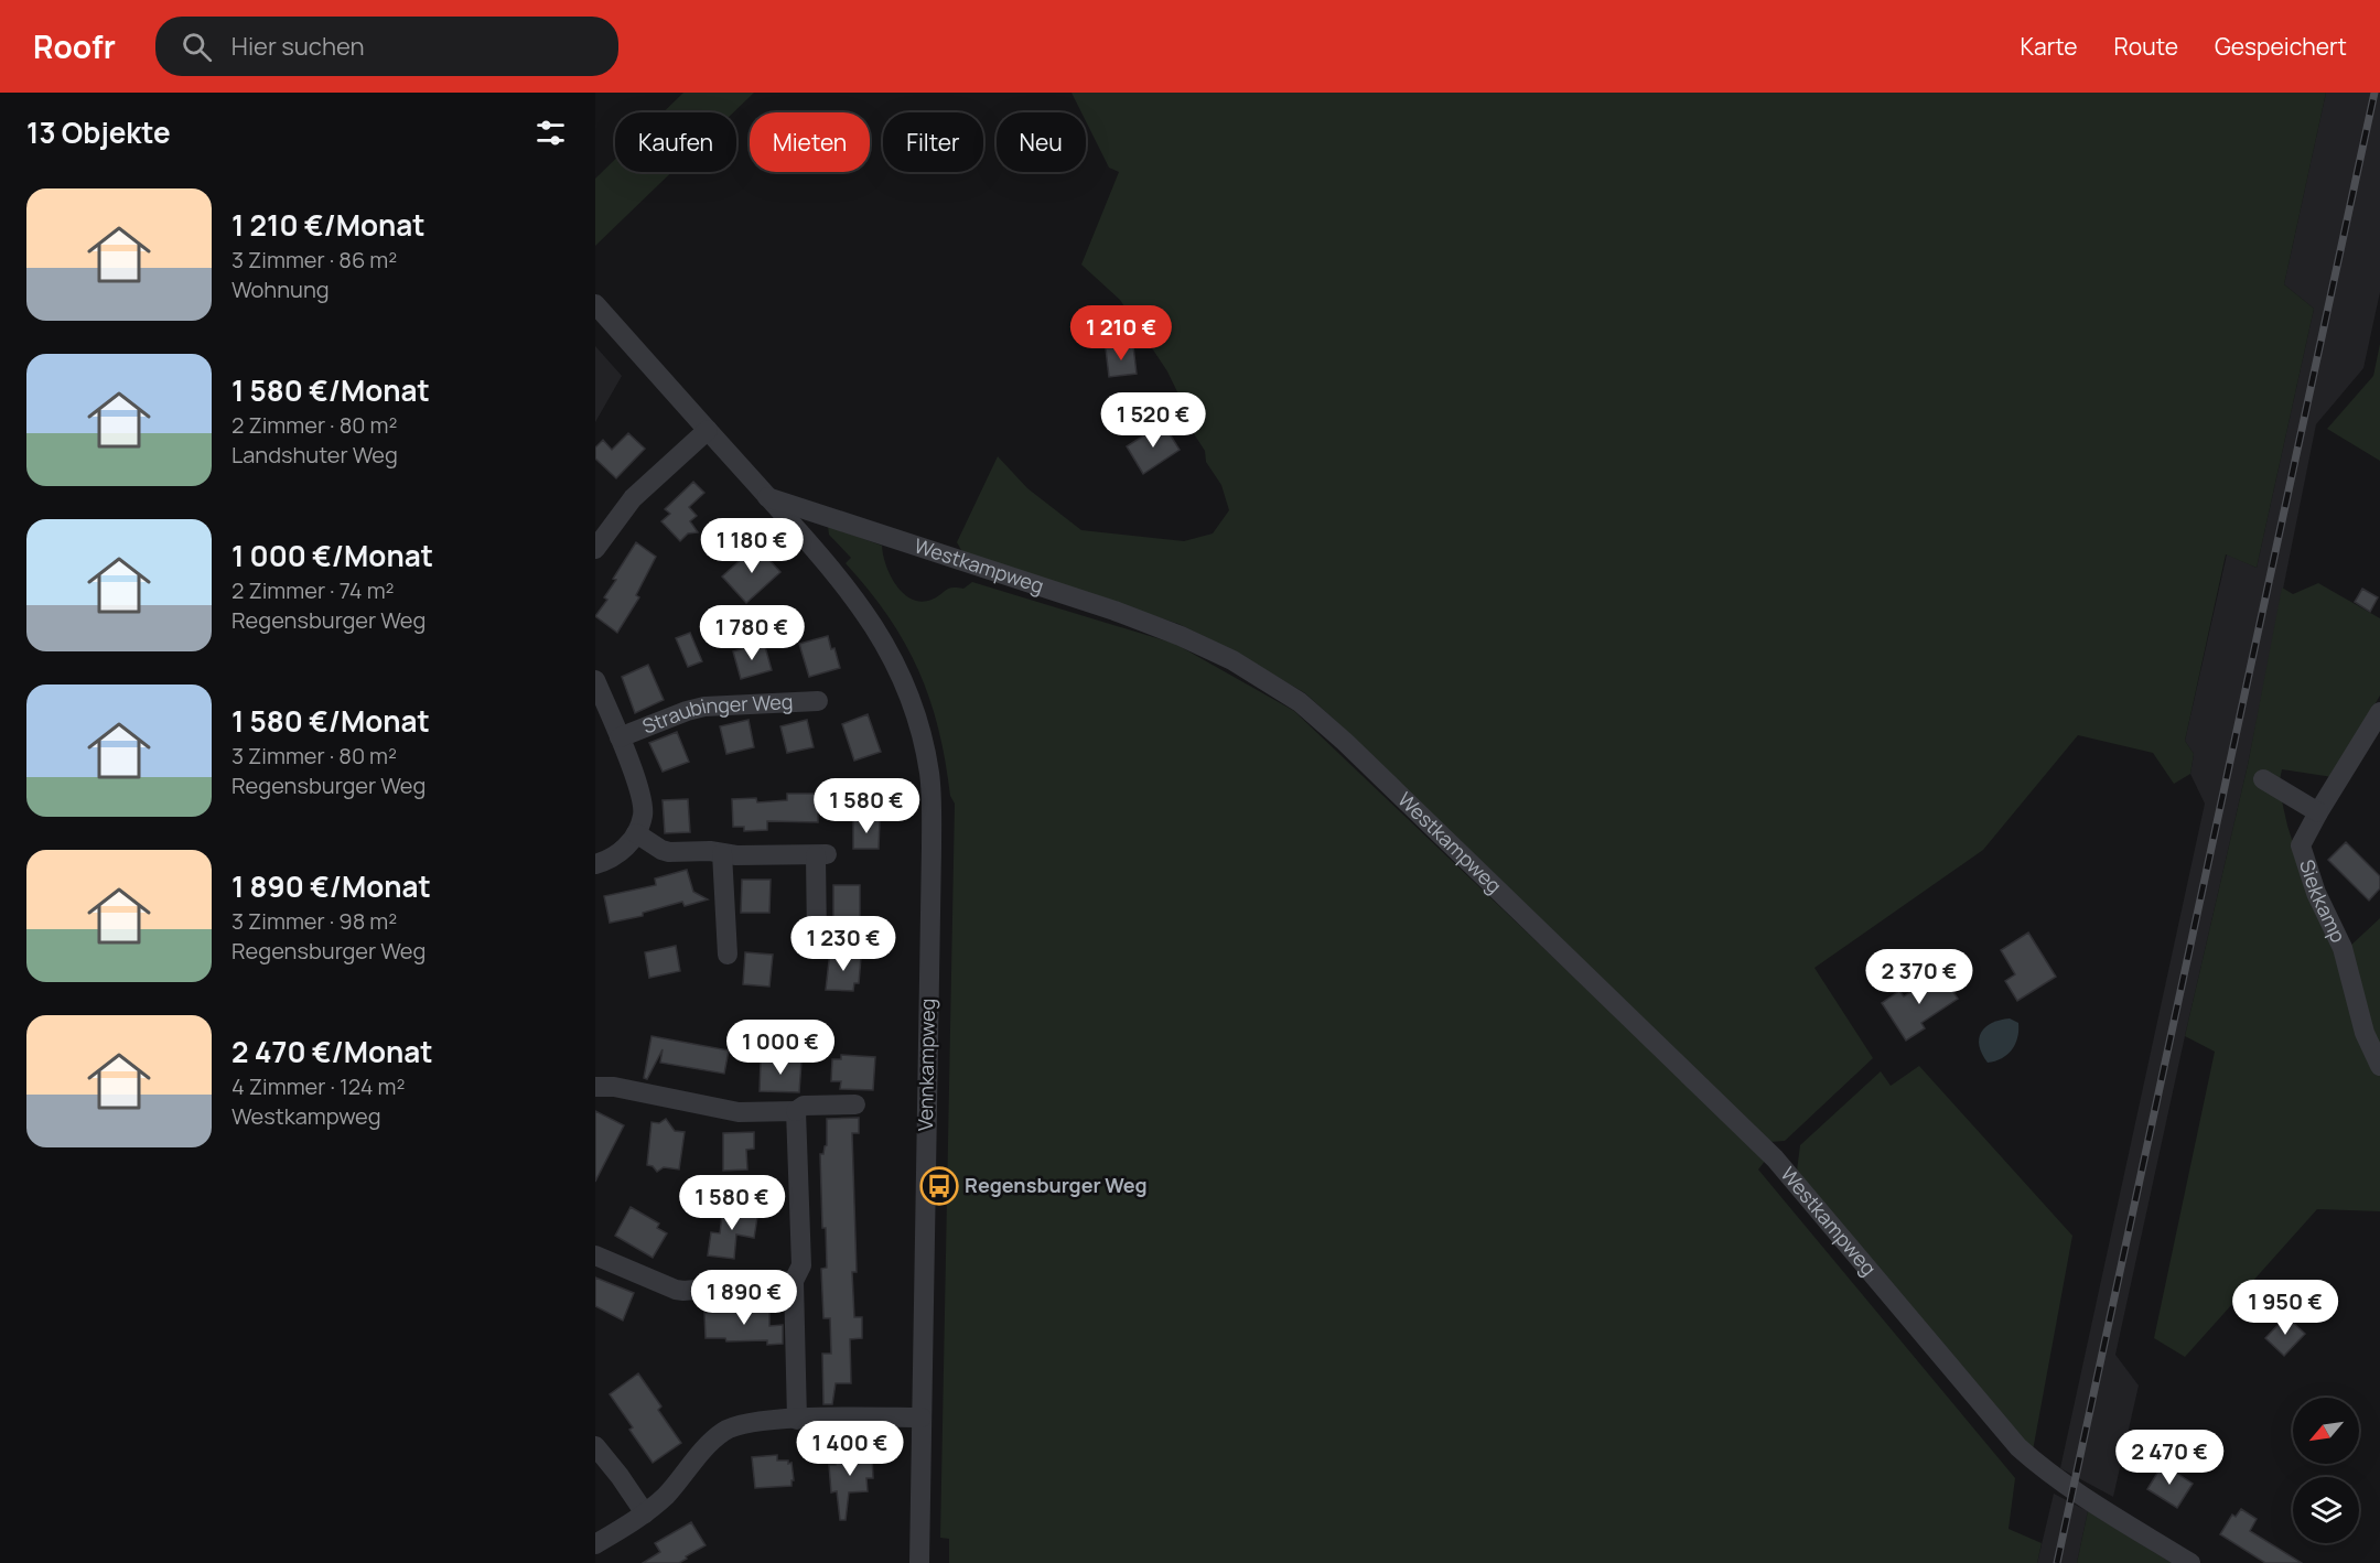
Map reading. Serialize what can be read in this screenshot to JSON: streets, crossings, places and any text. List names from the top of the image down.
{
  "streets": {
    "street": [
      "Westkampweg",
      "Straubinger Weg",
      "Siekkamp",
      "Vennkampweg"
    ]
  },
  "crossings": [
    ["Westkampweg", "Vennkampweg"]
  ],
  "places": {
    "bus stop": ["Regensburger Weg"]
  },
  "north": "bottom left",
  "page": {
    "header": "Roofr",
    "search": "Hier suchen",
    "nav": ["Karte", "Route", "Gespeichert"],
    "heading": "13 Objekte",
    "chip": [
      "Kaufen",
      "Mieten",
      "Filter",
      "Neu"
    ],
    "list": [
      {
        "name": "1 210 €/Monat",
        "note": "3 Zimmer · 86 m² · Wohnung"
      },
      {
        "name": "1 580 €/Monat",
        "note": "2 Zimmer · 80 m² · Landshuter Weg"
      },
      {
        "name": "1 000 €/Monat",
        "note": "2 Zimmer · 74 m² · Regensburger Weg"
      },
      {
        "name": "1 580 €/Monat",
        "note": "3 Zimmer · 80 m² · Regensburger Weg"
      },
      {
        "name": "1 890 €/Monat",
        "note": "3 Zimmer · 98 m² · Regensburger Weg"
      },
      {
        "name": "2 470 €/Monat",
        "note": "4 Zimmer · 124 m² · Westkampweg"
      }
    ],
    "price": [
      "1 210 €",
      "1 520 €",
      "1 180 €",
      "1 780 €",
      "1 580 €",
      "1 230 €",
      "2 370 €",
      "1 000 €",
      "1 580 €",
      "1 890 €",
      "1 950 €",
      "1 400 €",
      "2 470 €"
    ]
  }
}
